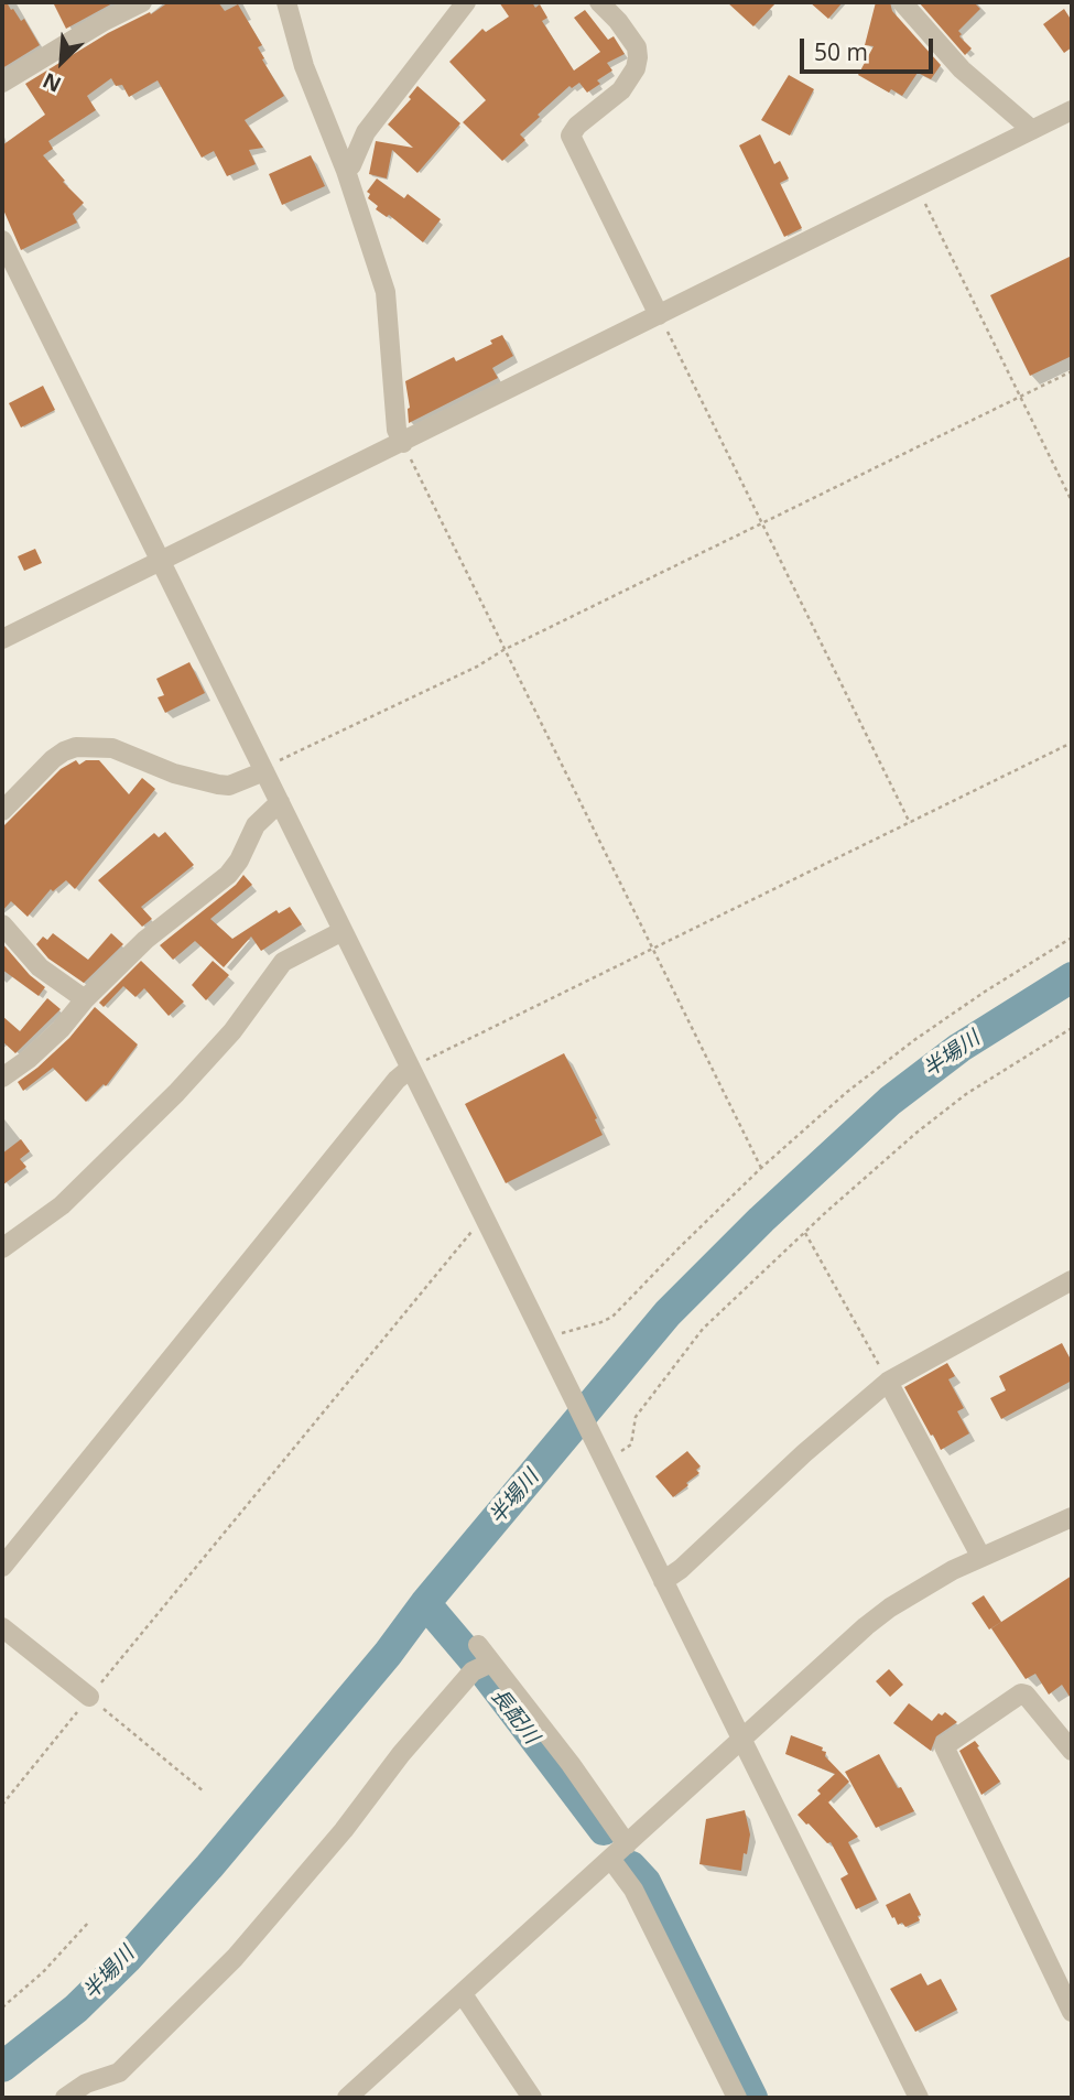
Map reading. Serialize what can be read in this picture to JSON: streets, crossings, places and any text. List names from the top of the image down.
{
  "water": ["半場川", "長配川"],
  "scale_bar": "50 m",
  "north": "bottom left"
}
